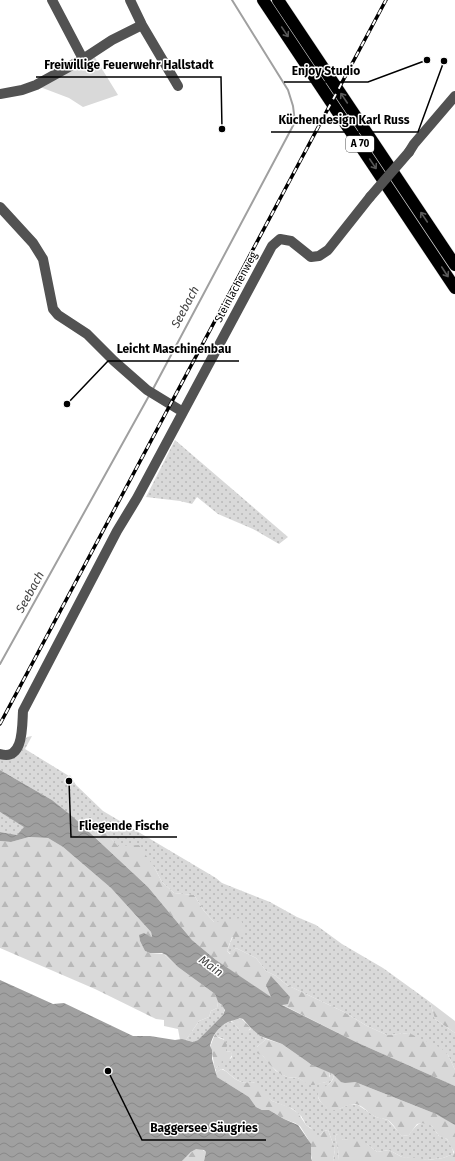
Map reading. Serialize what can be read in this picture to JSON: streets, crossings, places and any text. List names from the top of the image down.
{
  "streets": {
    "highway": ["A 70"],
    "street": ["Steinlachenweg"]
  },
  "water": ["Seebach", "Main"],
  "places": [
    "Enjoy Studio",
    "Küchendesign Karl Russ",
    "Freiwillige Feuerwehr Hallstadt",
    "Leicht Maschinenbau",
    "Fliegende Fische",
    "Baggersee Säugries"
  ]
}
